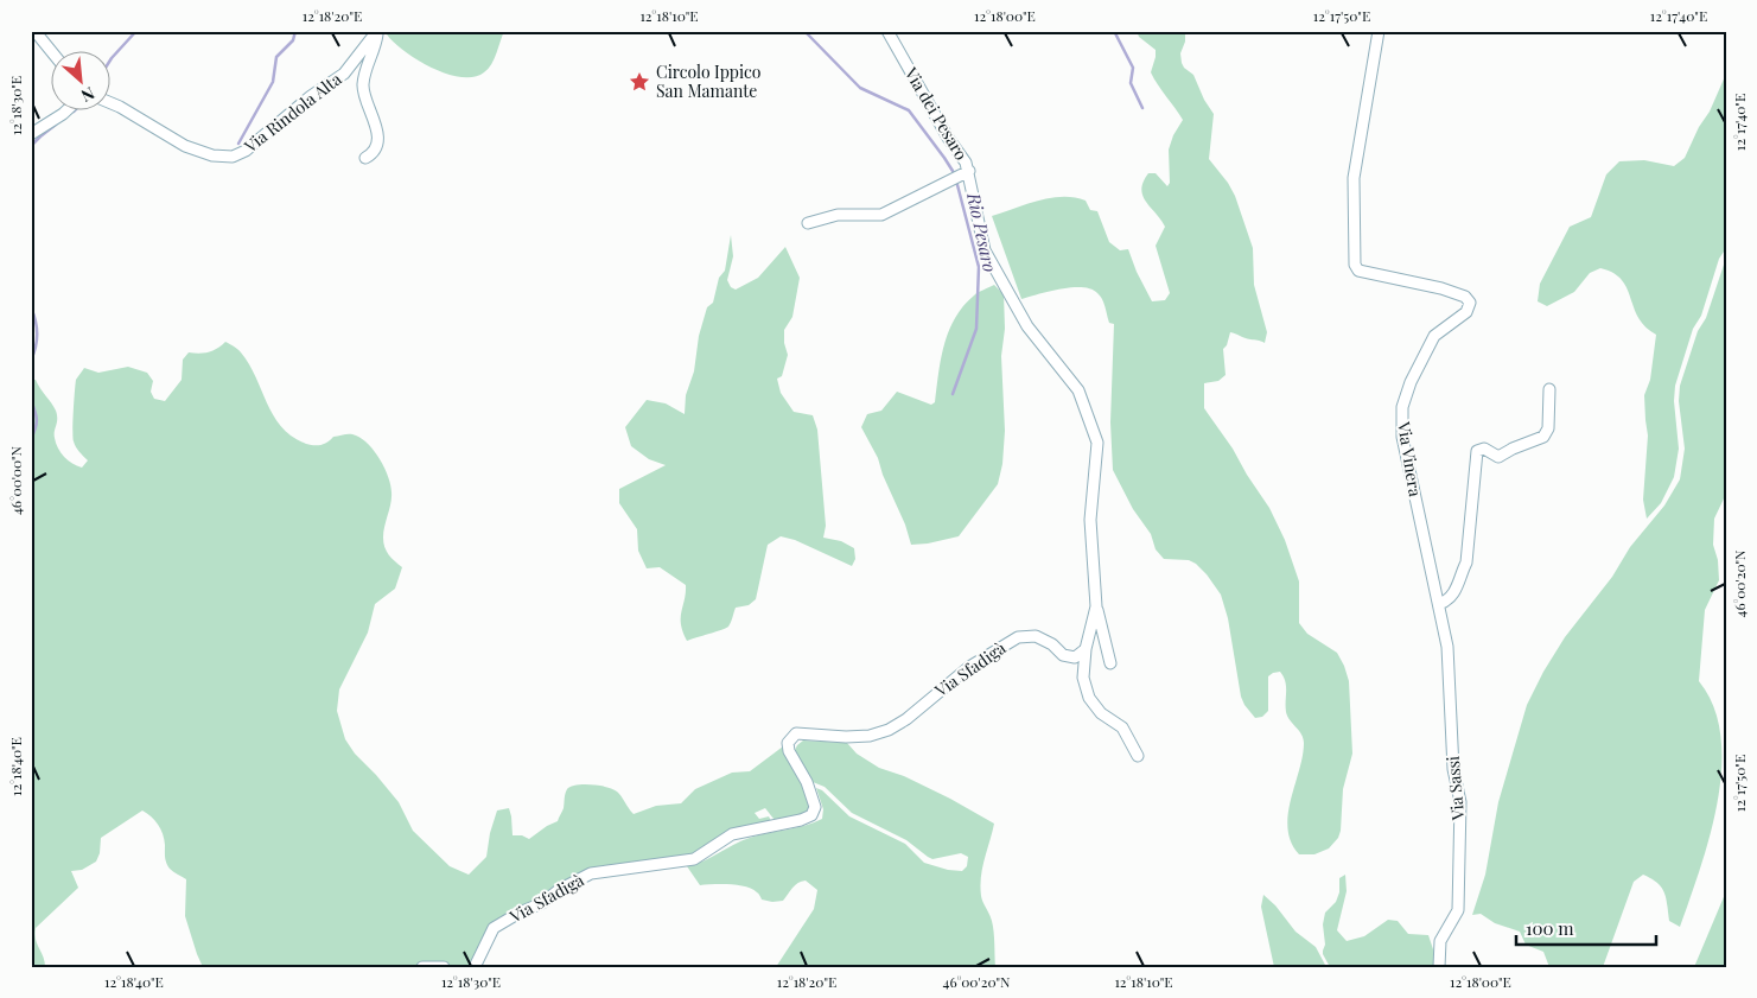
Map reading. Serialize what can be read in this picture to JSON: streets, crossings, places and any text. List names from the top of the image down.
{
  "streets": {
    "street": [
      "Via Rindola Alta",
      "Via dei Pesaro",
      "Via Vinera",
      "Via Sfadigà",
      "Via Sassi"
    ]
  },
  "crossings": [
    ["Via Vinera", "Via Sassi"]
  ],
  "water": ["Rio Pesaro"],
  "places": {
    "place": ["Circolo Ippico San Mamante"]
  },
  "scale_bar": "100 m",
  "north": "bottom right",
  "coordinates": [
    "12°18'20\"E",
    "12°18'10\"E",
    "12°18'00\"E",
    "12°17'50\"E",
    "12°17'40\"E",
    "12°18'30\"E",
    "46°00'00\"N",
    "46°00'20\"N",
    "12°18'40\"E"
  ]
}
